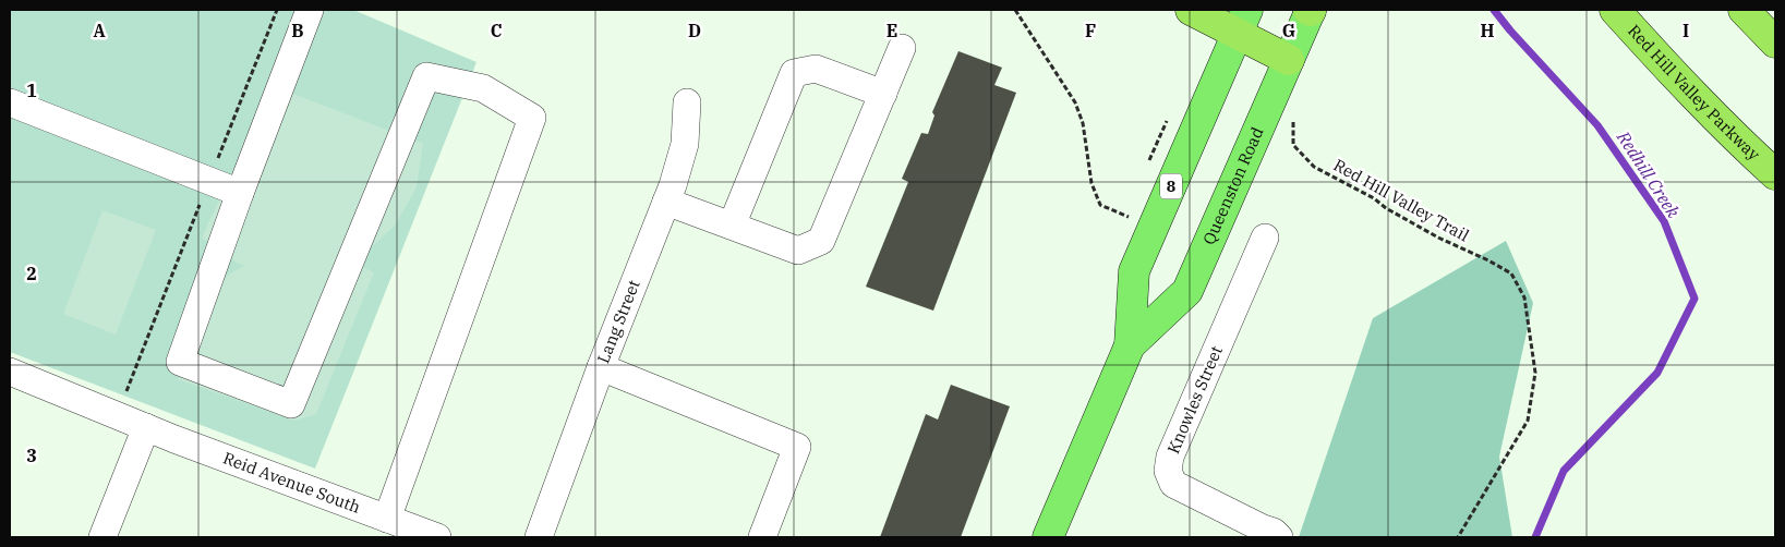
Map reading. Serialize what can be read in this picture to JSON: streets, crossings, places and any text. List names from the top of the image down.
{
  "streets": {
    "highway": ["Red Hill Valley Parkway"],
    "main road": ["8", "Queenston Road"],
    "street": ["Lang Street", "Knowles Street", "Reid Avenue South"],
    "path": ["Red Hill Valley Trail"]
  },
  "water": ["Redhill Creek"],
  "grid": {
    "columns": [
      "A",
      "B",
      "C",
      "D",
      "E",
      "F",
      "G",
      "H",
      "I"
    ],
    "rows": ["1", "2", "3"]
  }
}
